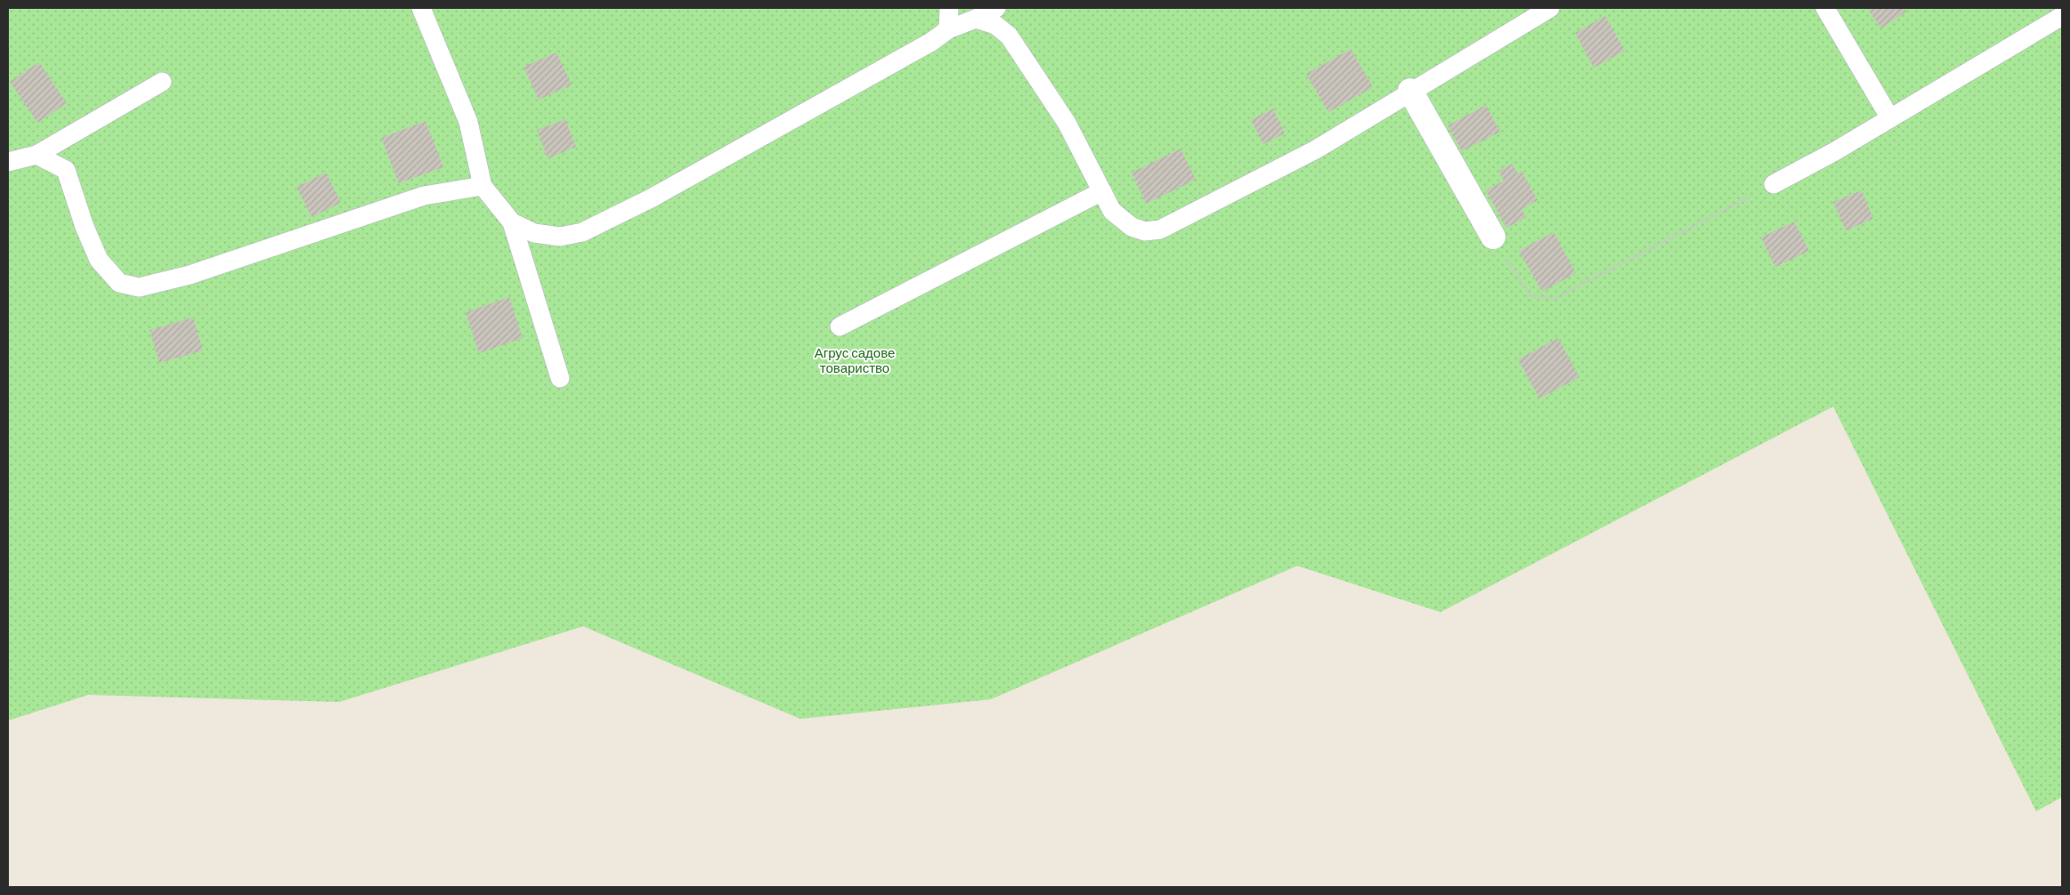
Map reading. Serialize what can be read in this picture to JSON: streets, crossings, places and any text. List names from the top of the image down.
{
  "parks": ["Агрус садове товариство"]
}
